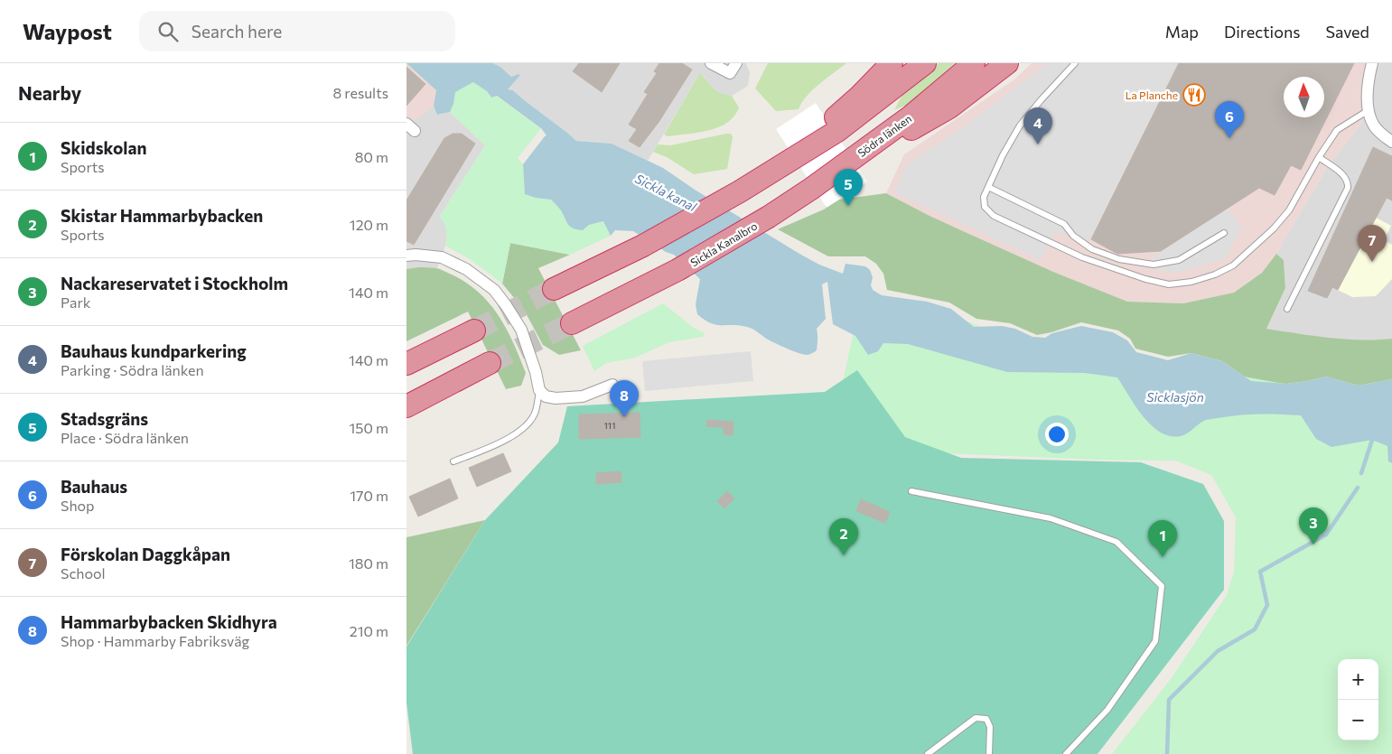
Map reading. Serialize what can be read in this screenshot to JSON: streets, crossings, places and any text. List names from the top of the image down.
{
  "streets": {
    "highway": ["Södra länken", "Sickla Kanalbro"]
  },
  "crossings": [
    ["Södra länken", "Sickla Kanalbro"]
  ],
  "water": ["Sickla kanal", "Sicklasjön"],
  "places": {
    "restaurant": ["La Planche"]
  },
  "house_numbers": ["111"],
  "north": "top",
  "page": {
    "header": "Waypost",
    "search": "Search here",
    "nav": ["Map", "Directions", "Saved"],
    "heading": ["Nearby", "8 results"],
    "pins": [
      "6",
      "4",
      "5",
      "7",
      "8",
      "3",
      "2",
      "1"
    ],
    "list": [
      {
        "mark": "1",
        "name": "Skidskolan",
        "note": "Sports",
        "value": "80 m"
      },
      {
        "mark": "2",
        "name": "Skistar Hammarbybacken",
        "note": "Sports",
        "value": "120 m"
      },
      {
        "mark": "3",
        "name": "Nackareservatet i Stockholm",
        "note": "Park",
        "value": "140 m"
      },
      {
        "mark": "4",
        "name": "Bauhaus kundparkering",
        "note": "Parking · Södra länken",
        "value": "140 m"
      },
      {
        "mark": "5",
        "name": "Stadsgräns",
        "note": "Place · Södra länken",
        "value": "150 m"
      },
      {
        "mark": "6",
        "name": "Bauhaus",
        "note": "Shop",
        "value": "170 m"
      },
      {
        "mark": "7",
        "name": "Förskolan Daggkåpan",
        "note": "School",
        "value": "180 m"
      },
      {
        "mark": "8",
        "name": "Hammarbybacken Skidhyra",
        "note": "Shop · Hammarby Fabriksväg",
        "value": "210 m"
      }
    ],
    "map_buttons": ["+", "−"]
  }
}
